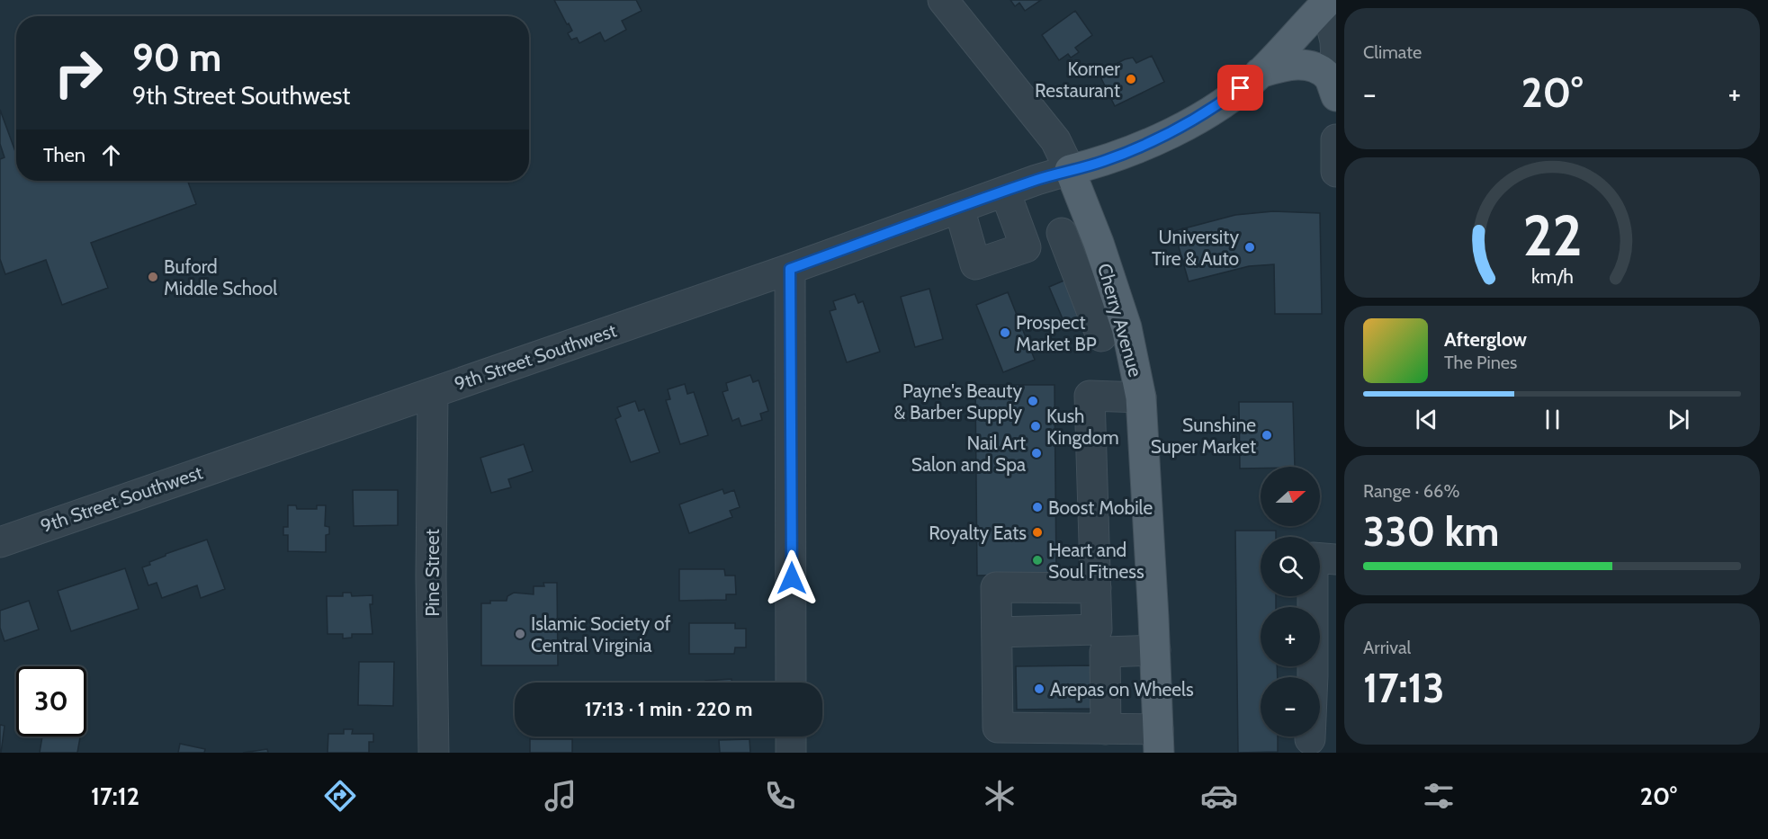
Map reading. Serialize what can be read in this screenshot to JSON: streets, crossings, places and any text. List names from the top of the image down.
{
  "streets": {
    "main road": ["Cherry Avenue"],
    "street": ["9th Street Southwest", "Pine Street"]
  },
  "crossings": [
    ["Cherry Avenue", "9th Street Southwest"],
    ["9th Street Southwest", "Pine Street"]
  ],
  "places": [
    "Korner Restaurant",
    "University Tire & Auto",
    "Buford Middle School",
    "Prospect Market BP",
    "Payne's Beauty & Barber Supply",
    "Kush Kingdom",
    "Sunshine Super Market",
    "Nail Art Salon and Spa",
    "Boost Mobile",
    "Royalty Eats",
    "Heart and Soul Fitness",
    "Islamic Society of Central Virginia",
    "Arepas on Wheels"
  ],
  "north": "right",
  "page": {
    "tile": [
      "Climate",
      ["Range · 66%", "330 km"],
      ["Arrival", "17:13"]
    ],
    "turn": ["90 m", "9th Street Southwest"],
    "heat": ["−", "20°", "+"],
    "then": "Then",
    "song": ["Afterglow", "The Pines"],
    "map_buttons": ["+", "−"],
    "limit": "30",
    "trip": "17:13 · 1 min · 220 m",
    "tabs": ["17:12", "20°"],
    "gauge": ["22", "km/h"]
  }
}
